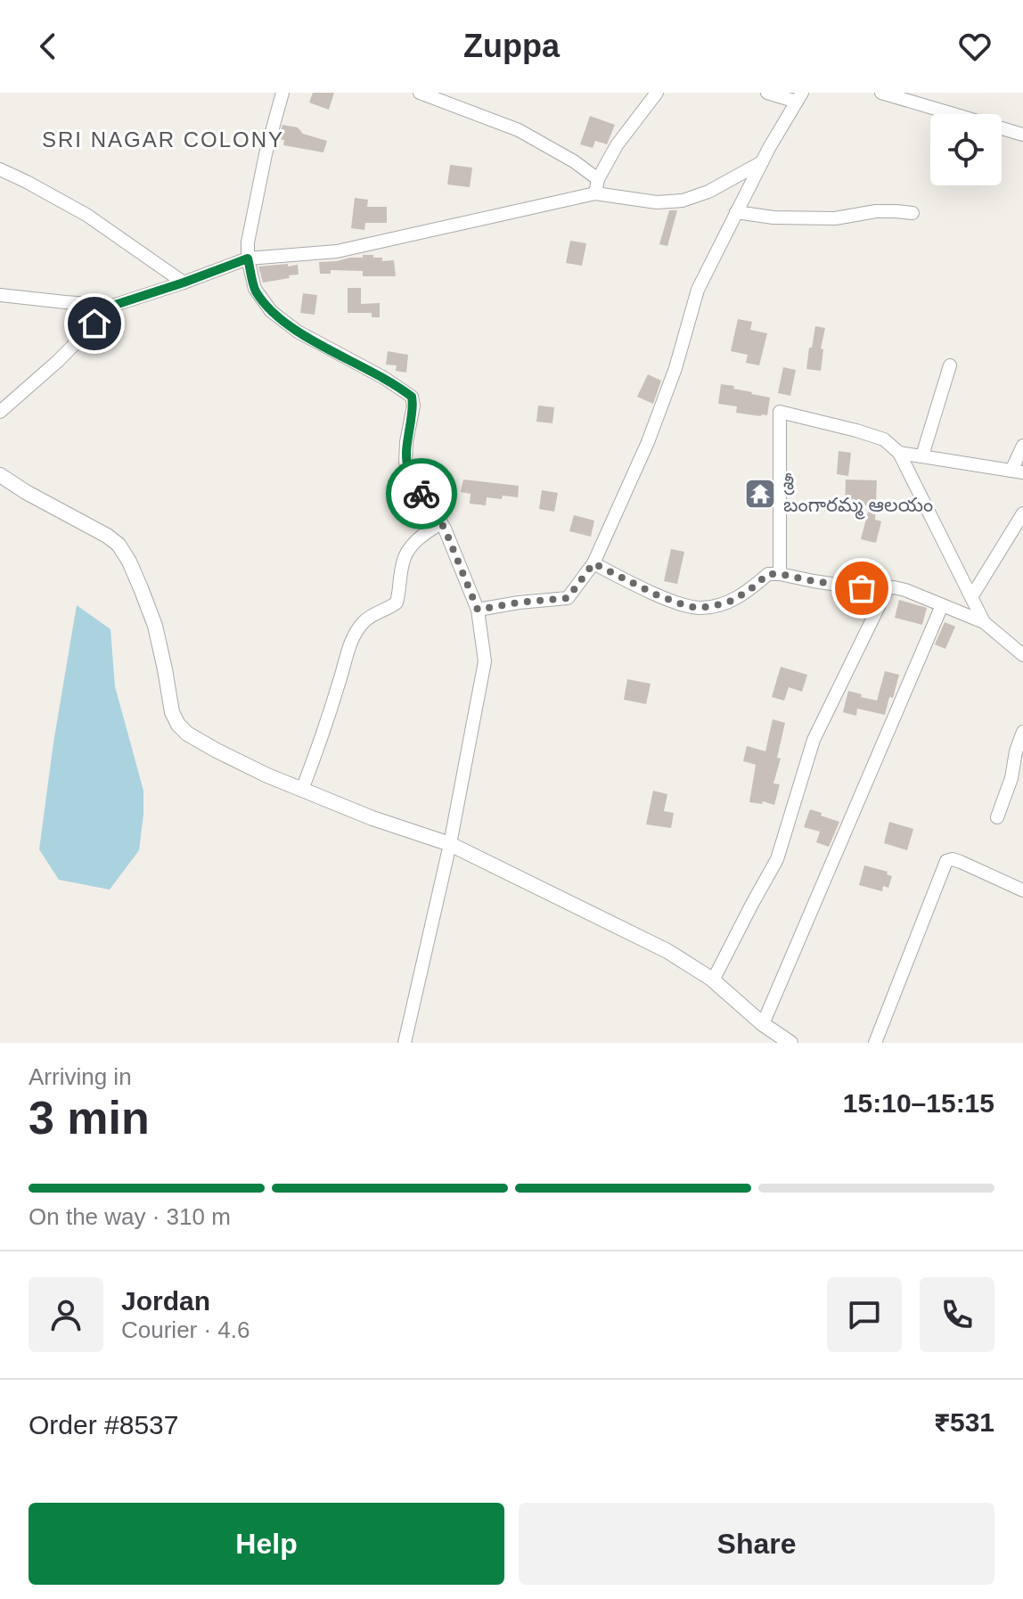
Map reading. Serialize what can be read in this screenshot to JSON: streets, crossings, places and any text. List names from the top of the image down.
{
  "districts": ["SRI NAGAR COLONY"],
  "places": {
    "temple": ["శ్రీ బంగారమ్మ ఆలయం"]
  },
  "page": {
    "header": "Zuppa",
    "heading": ["3 min", "Arriving in", "15:10–15:15"],
    "panel": [
      "Jordan",
      "Courier · 4.6",
      "Order #8537",
      "₹531"
    ],
    "bar": "On the way · 310 m",
    "buttons": ["Help", "Share"]
  }
}
